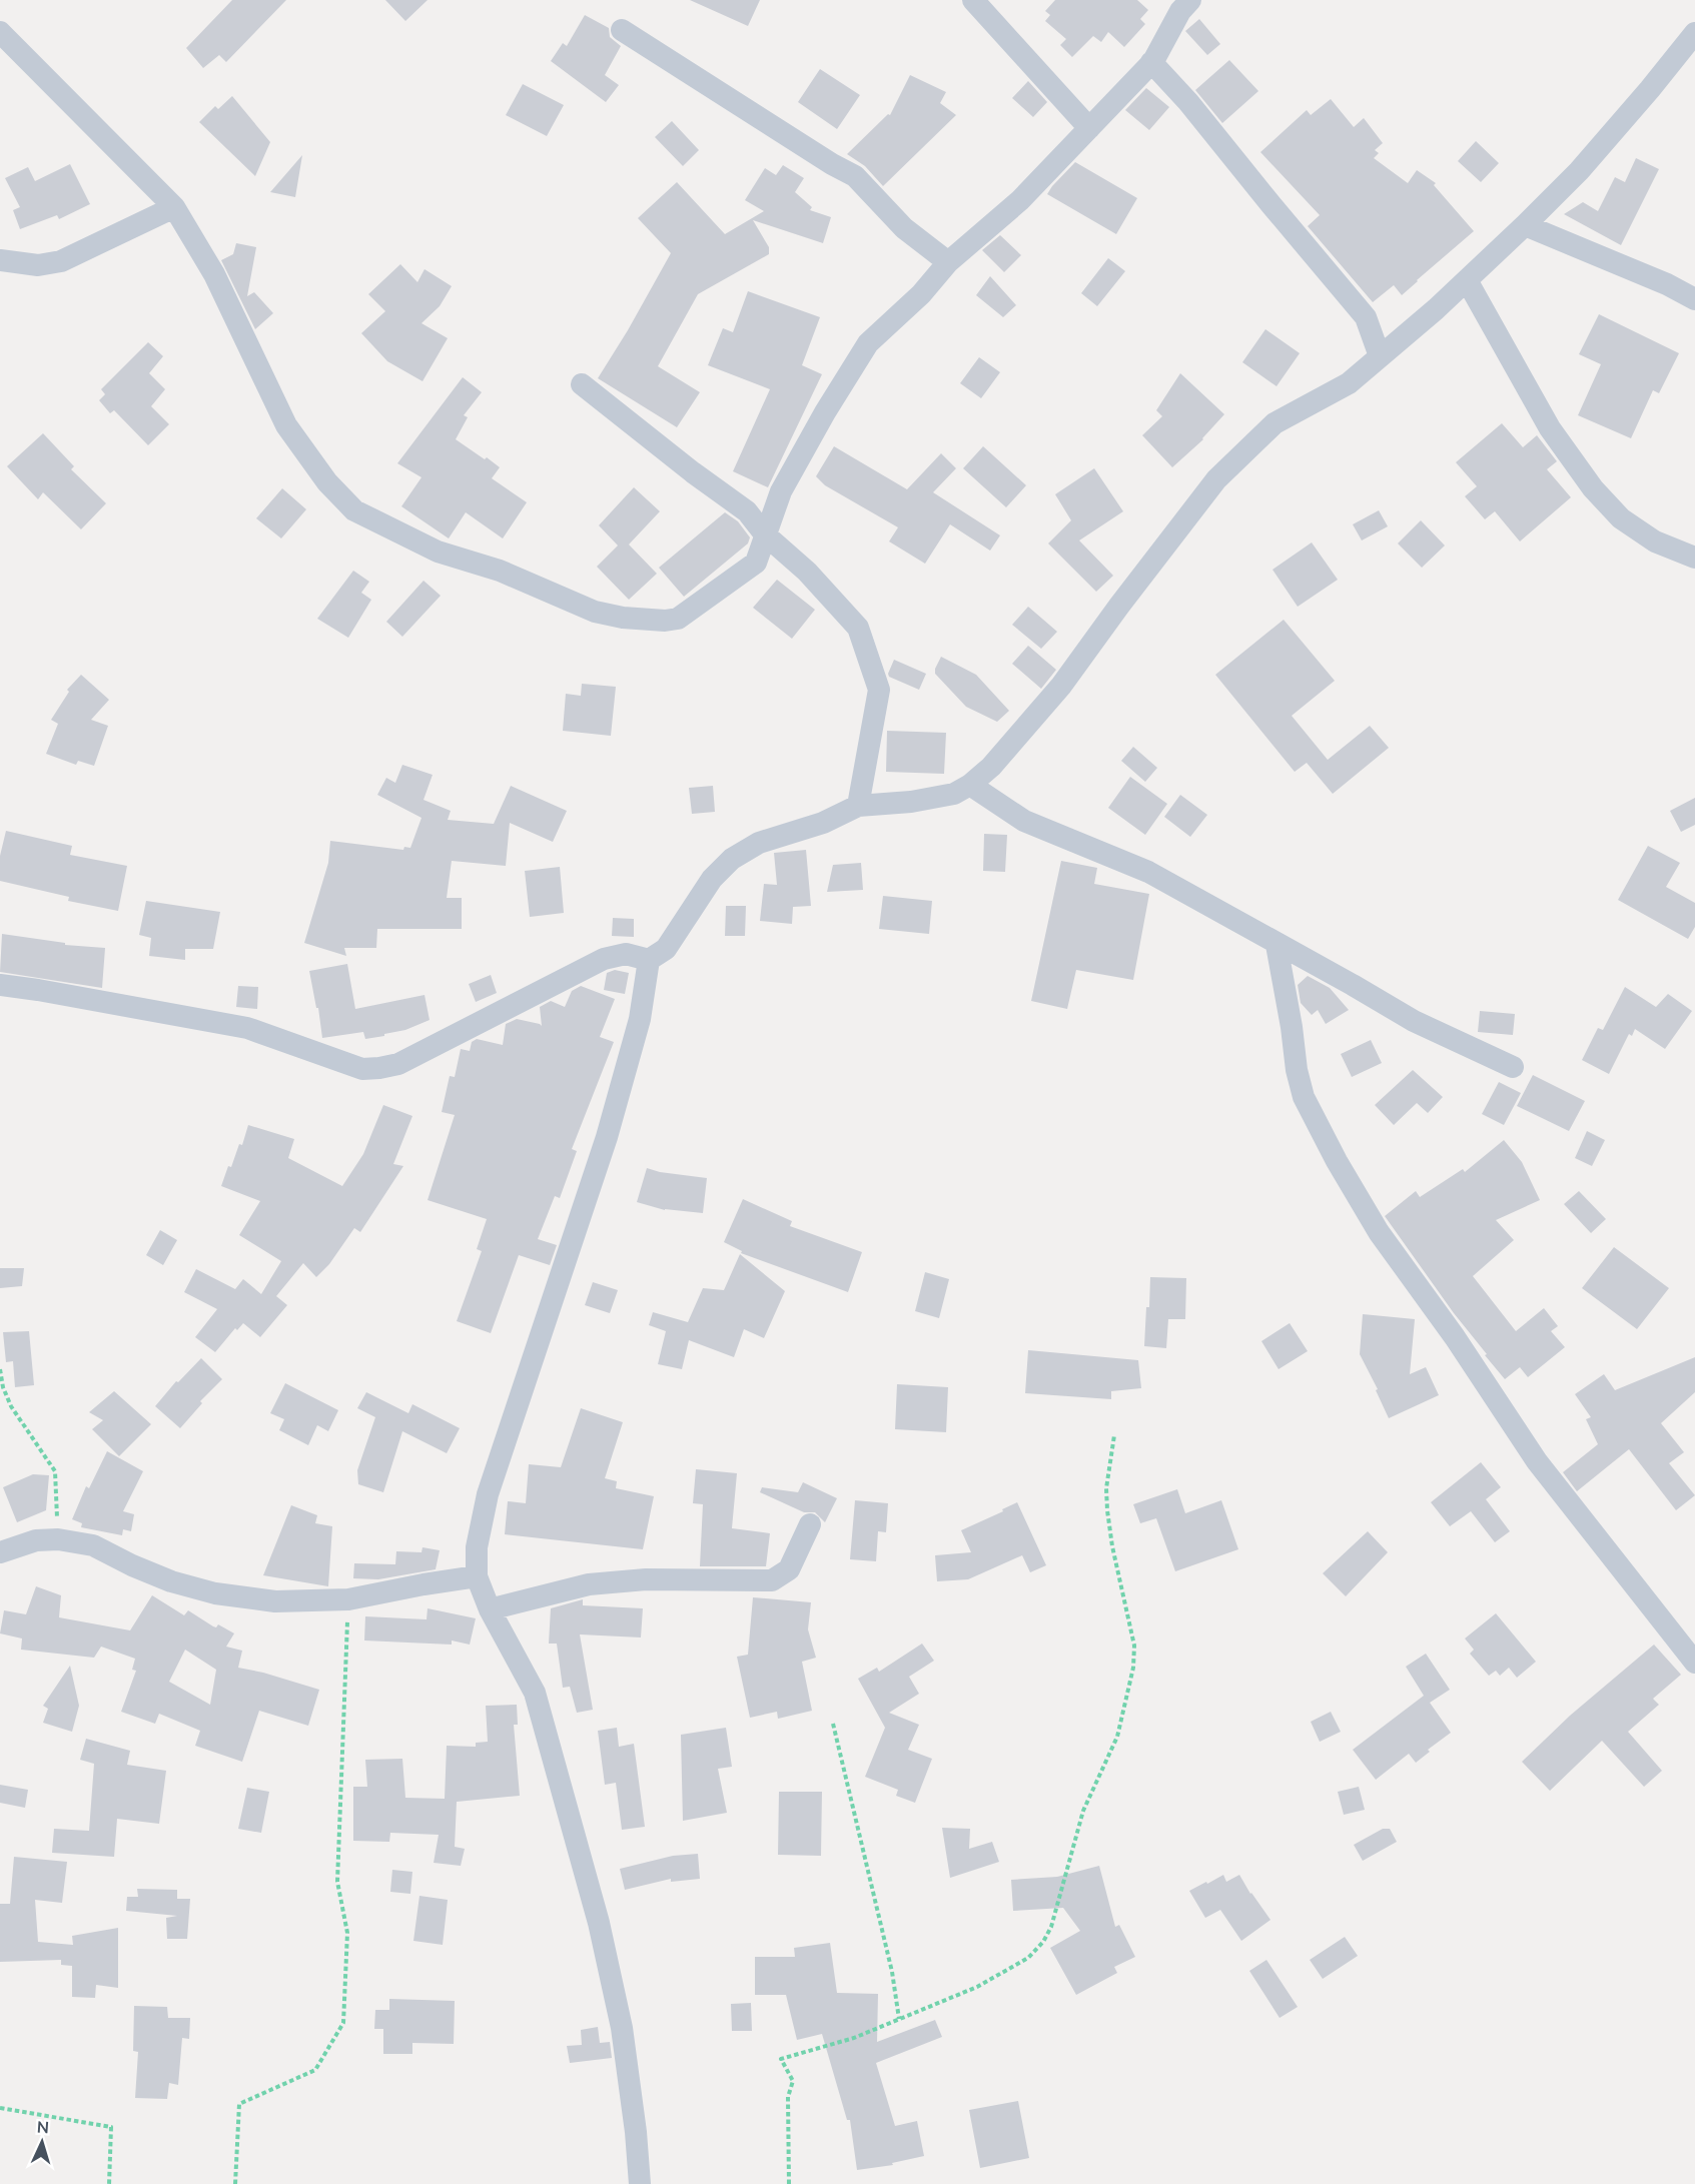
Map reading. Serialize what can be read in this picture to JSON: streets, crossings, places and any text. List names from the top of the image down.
{
  "north": "top"
}
